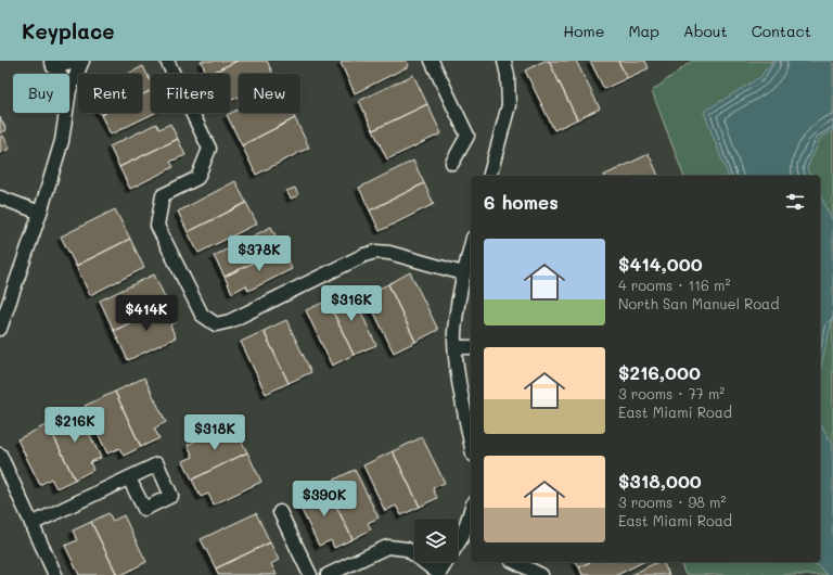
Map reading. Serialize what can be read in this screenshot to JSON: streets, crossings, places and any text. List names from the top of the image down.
{
  "page": {
    "header": "Keyplace",
    "nav": [
      "Home",
      "Map",
      "About",
      "Contact"
    ],
    "chip": [
      "Buy",
      "Rent",
      "Filters",
      "New"
    ],
    "heading": "6 homes",
    "list": [
      {
        "name": "$414,000",
        "note": "4 rooms · 116 m² · North San Manuel Road"
      },
      {
        "name": "$216,000",
        "note": "3 rooms · 77 m² · East Miami Road"
      },
      {
        "name": "$318,000",
        "note": "3 rooms · 98 m² · East Miami Road"
      }
    ],
    "price": [
      "$378K",
      "$316K",
      "$414K",
      "$216K",
      "$318K",
      "$390K"
    ]
  }
}
